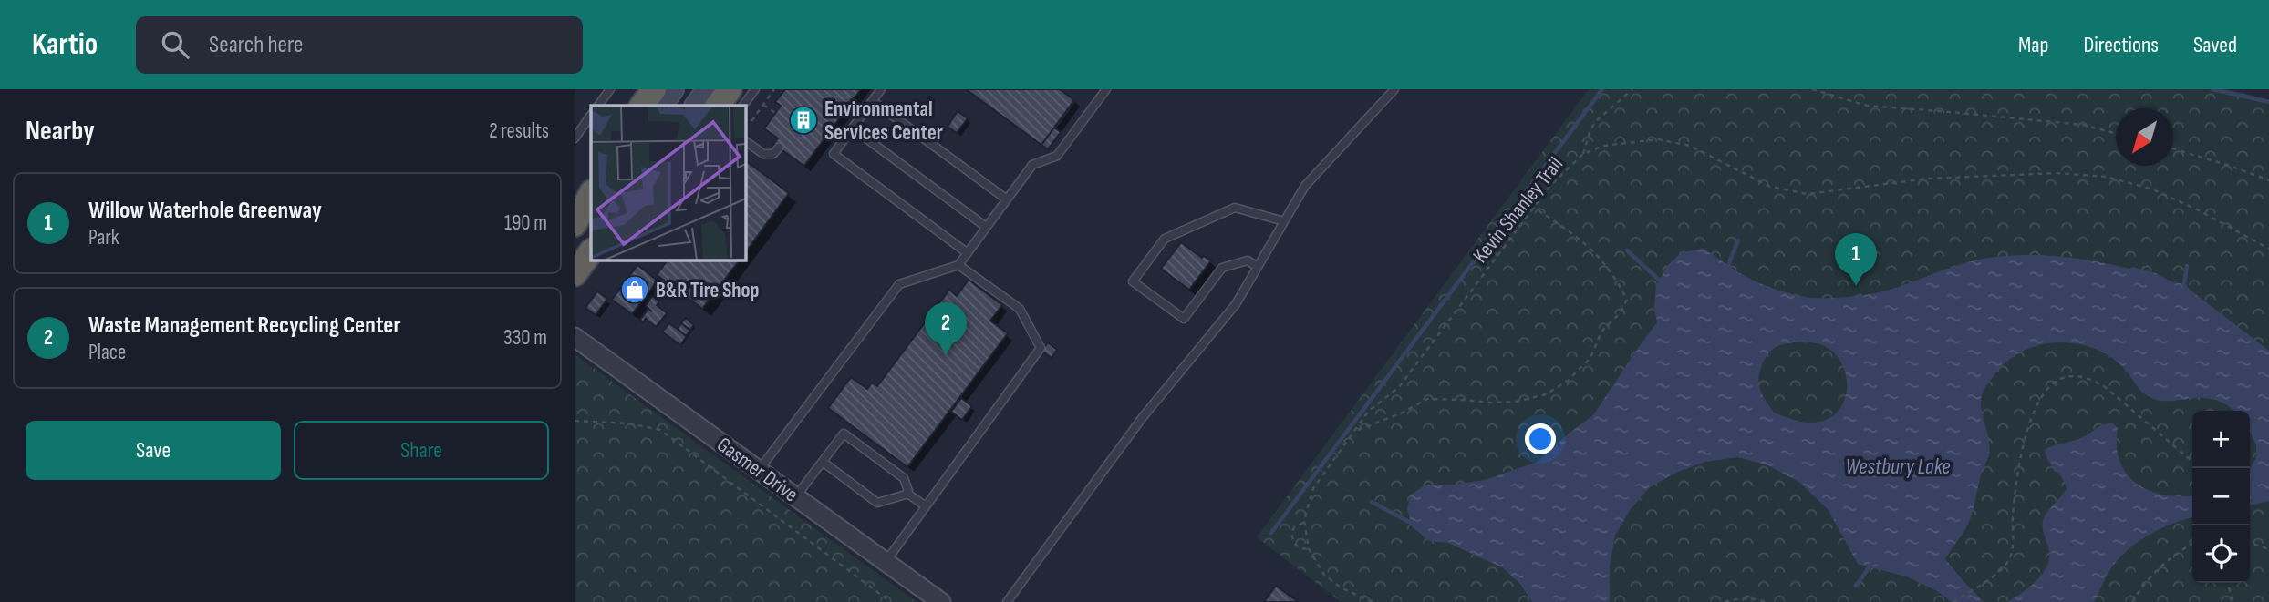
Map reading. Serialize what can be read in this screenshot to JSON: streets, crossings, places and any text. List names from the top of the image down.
{
  "streets": {
    "street": ["Gasmer Drive"],
    "path": ["Kevin Shanley Trail"]
  },
  "water": ["Westbury Lake"],
  "places": {
    "building": ["Environmental Services Center"],
    "shop": ["B&R Tire Shop"]
  },
  "north": "bottom left",
  "page": {
    "header": "Kartio",
    "search": "Search here",
    "nav": ["Map", "Directions", "Saved"],
    "heading": ["Nearby", "2 results"],
    "list": [
      {
        "mark": "1",
        "name": "Willow Waterhole Greenway",
        "note": "Park",
        "value": "190 m"
      },
      {
        "mark": "2",
        "name": "Waste Management Recycling Center",
        "note": "Place",
        "value": "330 m"
      }
    ],
    "pins": ["1", "2"],
    "buttons": ["Save", "Share"],
    "map_buttons": ["+", "−"]
  }
}
